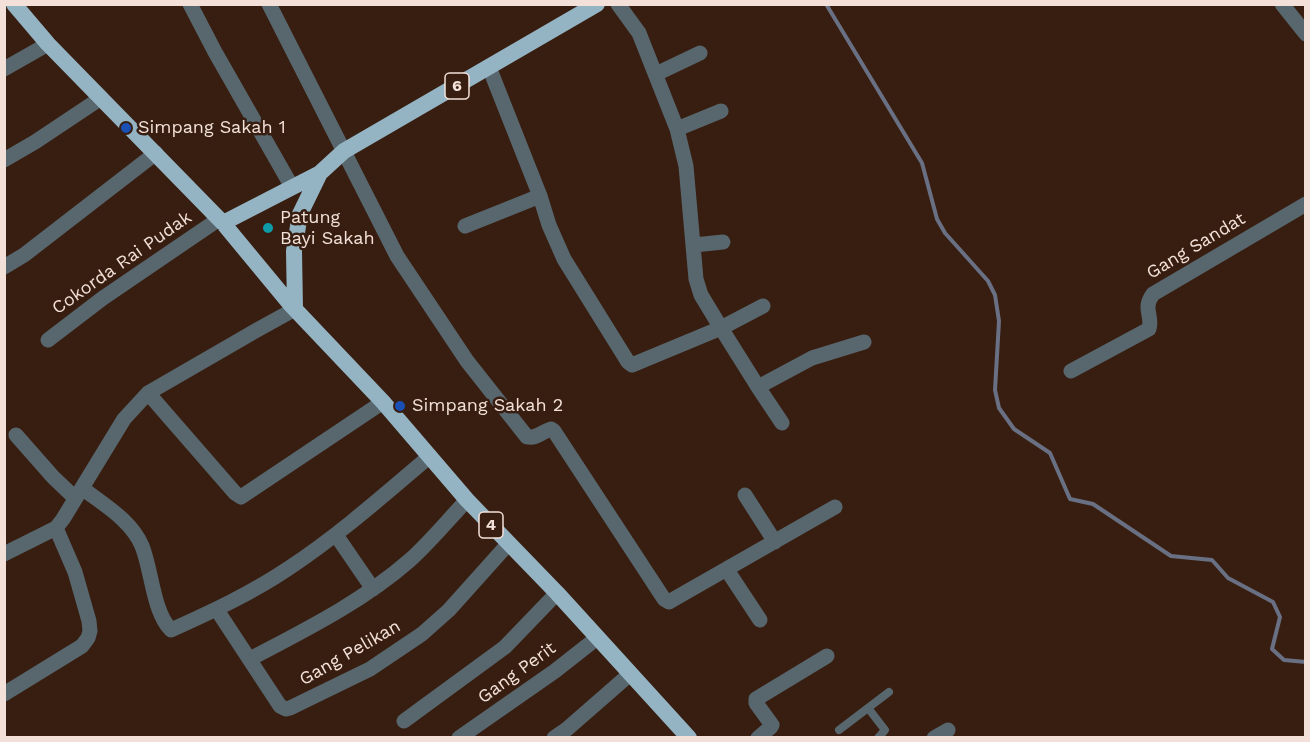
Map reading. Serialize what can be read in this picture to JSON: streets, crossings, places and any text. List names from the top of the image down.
{
  "streets": {
    "highway": ["6", "4"],
    "street": [
      "Gang Sandat",
      "Cokorda Rai Pudak",
      "Gang Pelikan",
      "Gang Perit"
    ]
  },
  "crossings": [
    ["6", "Cokorda Rai Pudak"],
    ["6", "4"],
    ["Cokorda Rai Pudak", "4"],
    ["4", "Gang Pelikan"],
    ["4", "Gang Perit"]
  ],
  "places": ["Simpang Sakah 1", "Patung Bayi Sakah", "Simpang Sakah 2"]
}
